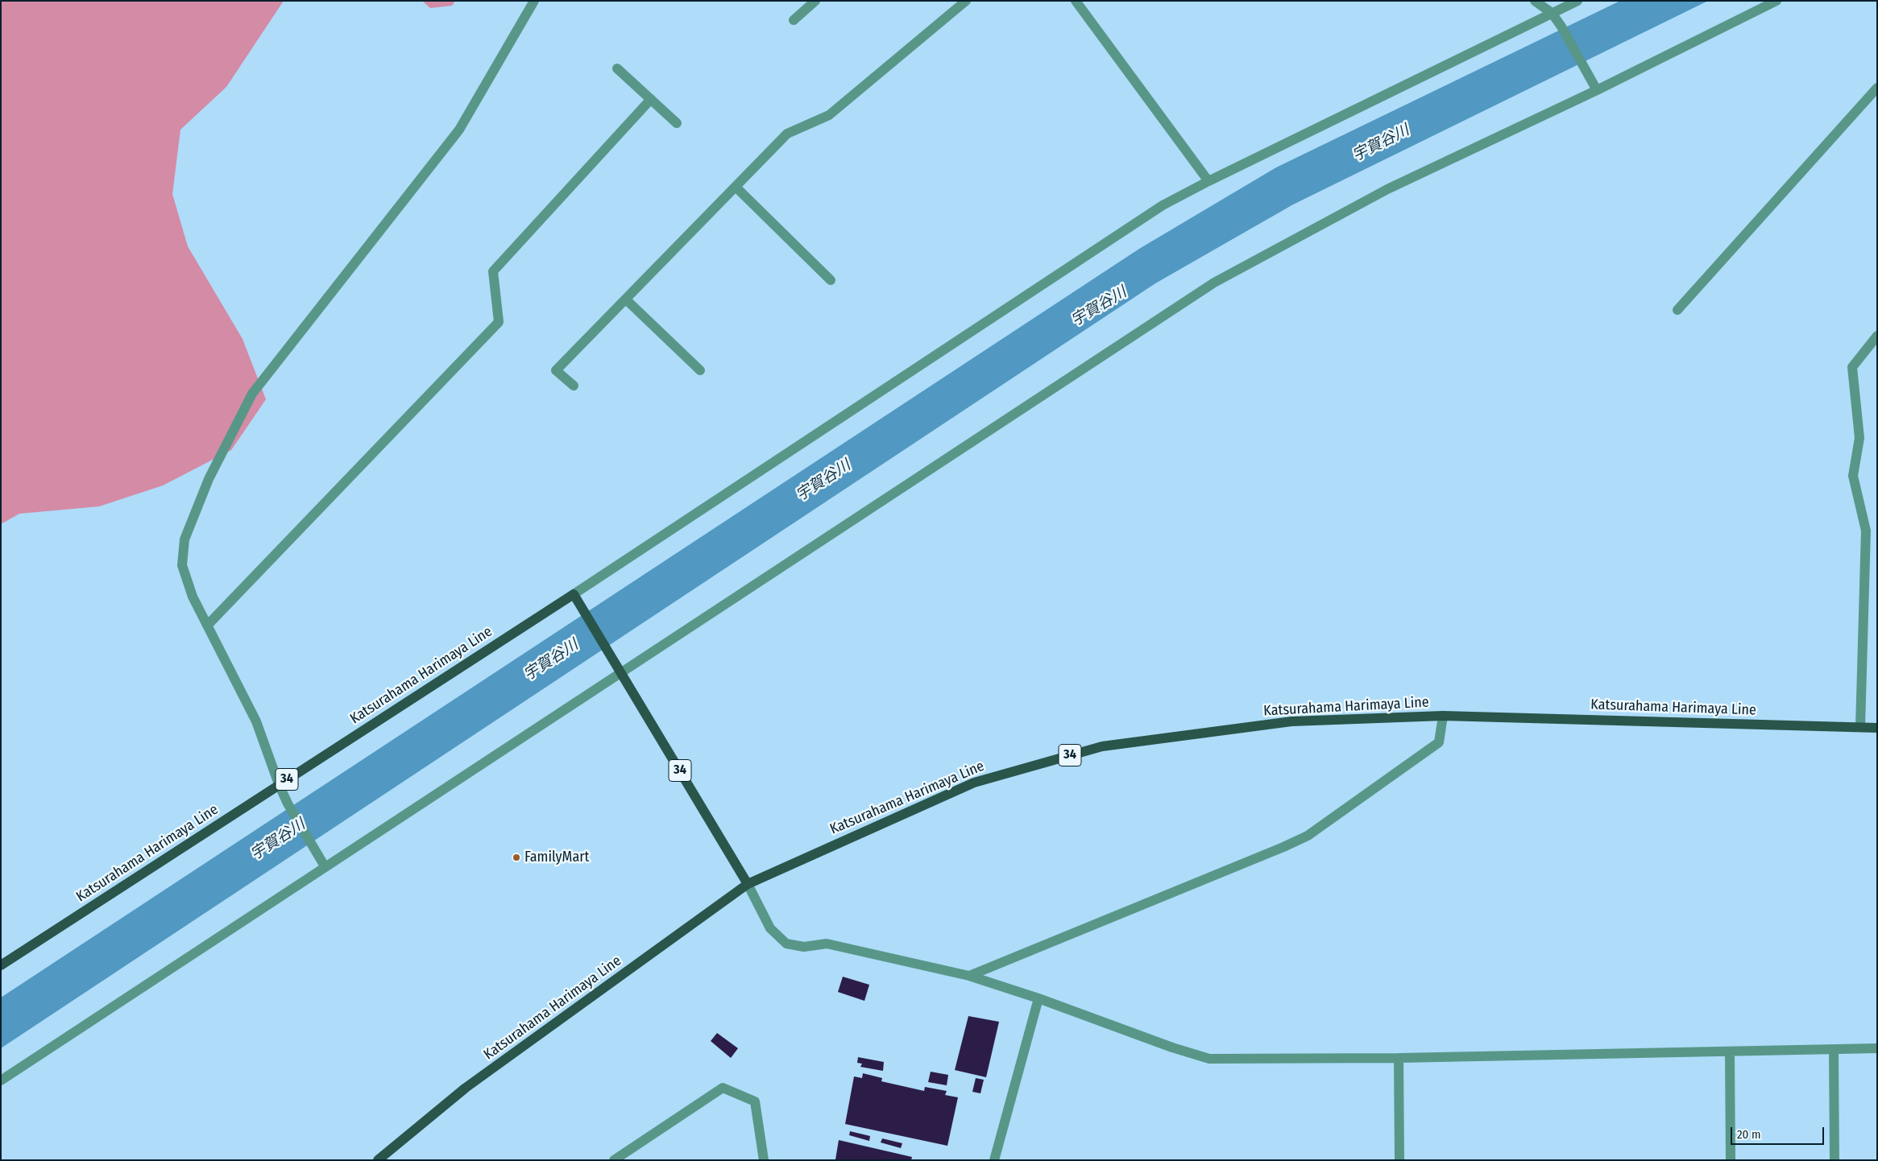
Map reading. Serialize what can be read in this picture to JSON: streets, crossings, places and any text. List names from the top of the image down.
{
  "streets": {
    "main road": ["Katsurahama Harimaya Line", "34"]
  },
  "crossings": [
    ["Katsurahama Harimaya Line", "34"]
  ],
  "water": ["宇賀谷川"],
  "places": ["FamilyMart"],
  "scale_bar": "20 m"
}
